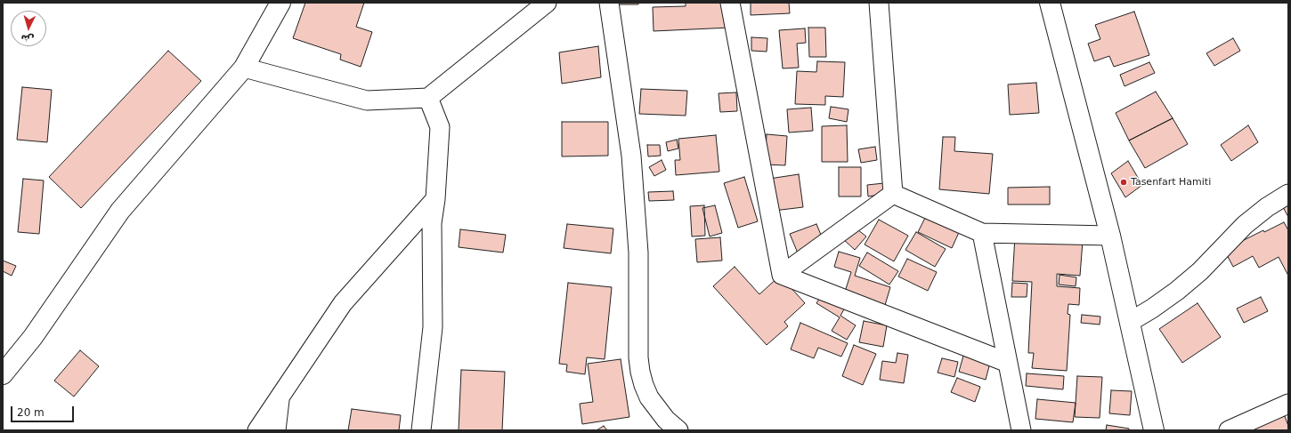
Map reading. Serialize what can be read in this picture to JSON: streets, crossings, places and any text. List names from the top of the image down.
{
  "places": ["Tasenfart Hamiti"],
  "scale_bar": "20 m",
  "north": "bottom"
}
